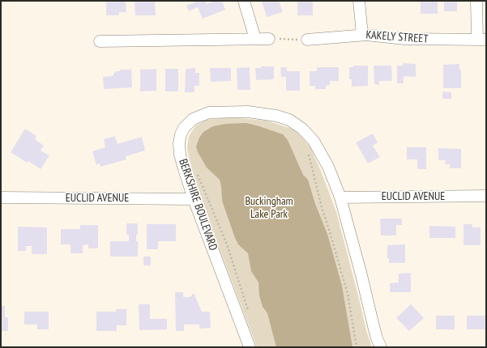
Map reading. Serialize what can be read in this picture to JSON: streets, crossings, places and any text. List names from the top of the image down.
{
  "streets": {
    "street": ["KAKELY STREET", "EUCLID AVENUE", "BERKSHIRE BOULEVARD"]
  },
  "crossings": [
    ["EUCLID AVENUE", "BERKSHIRE BOULEVARD"]
  ],
  "parks": ["Buckingham Lake Park"]
}
